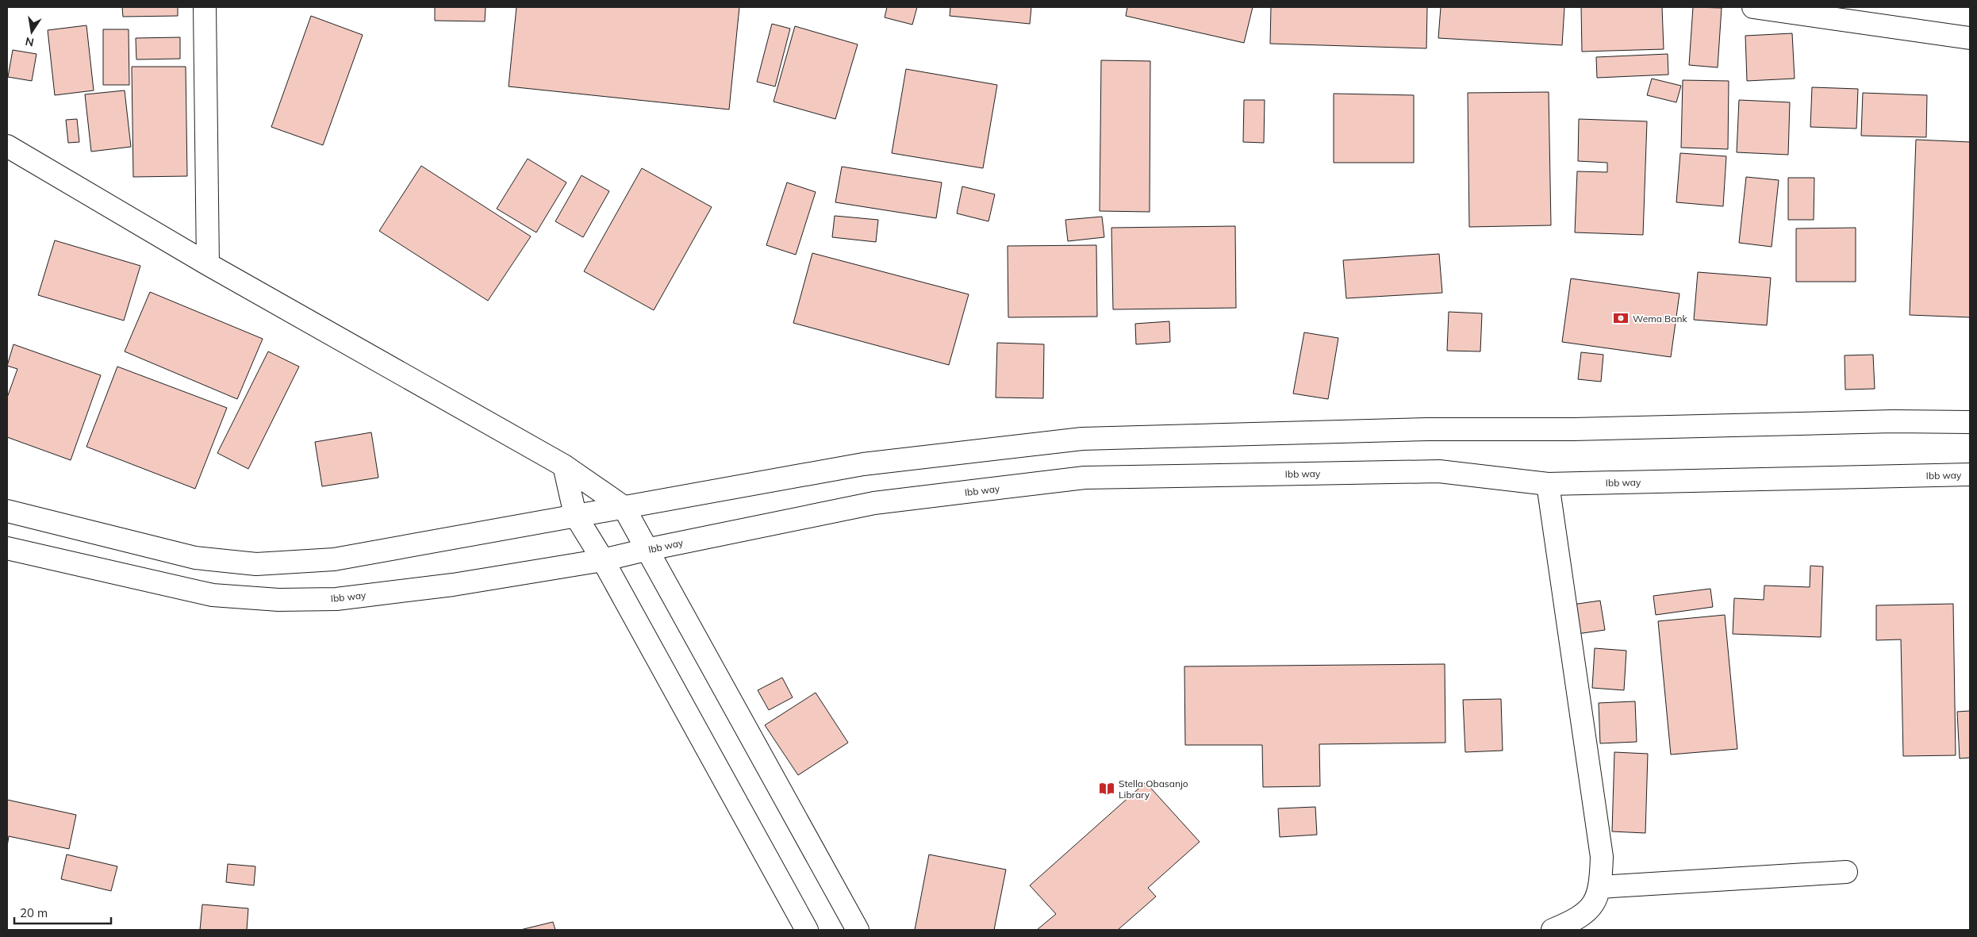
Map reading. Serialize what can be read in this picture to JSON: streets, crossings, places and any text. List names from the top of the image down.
{
  "streets": {
    "main road": ["Ibb way"]
  },
  "places": {
    "bank": ["Wema Bank"],
    "library": ["Stella Obasanjo Library"]
  },
  "scale_bar": "20 m",
  "north": "bottom"
}
